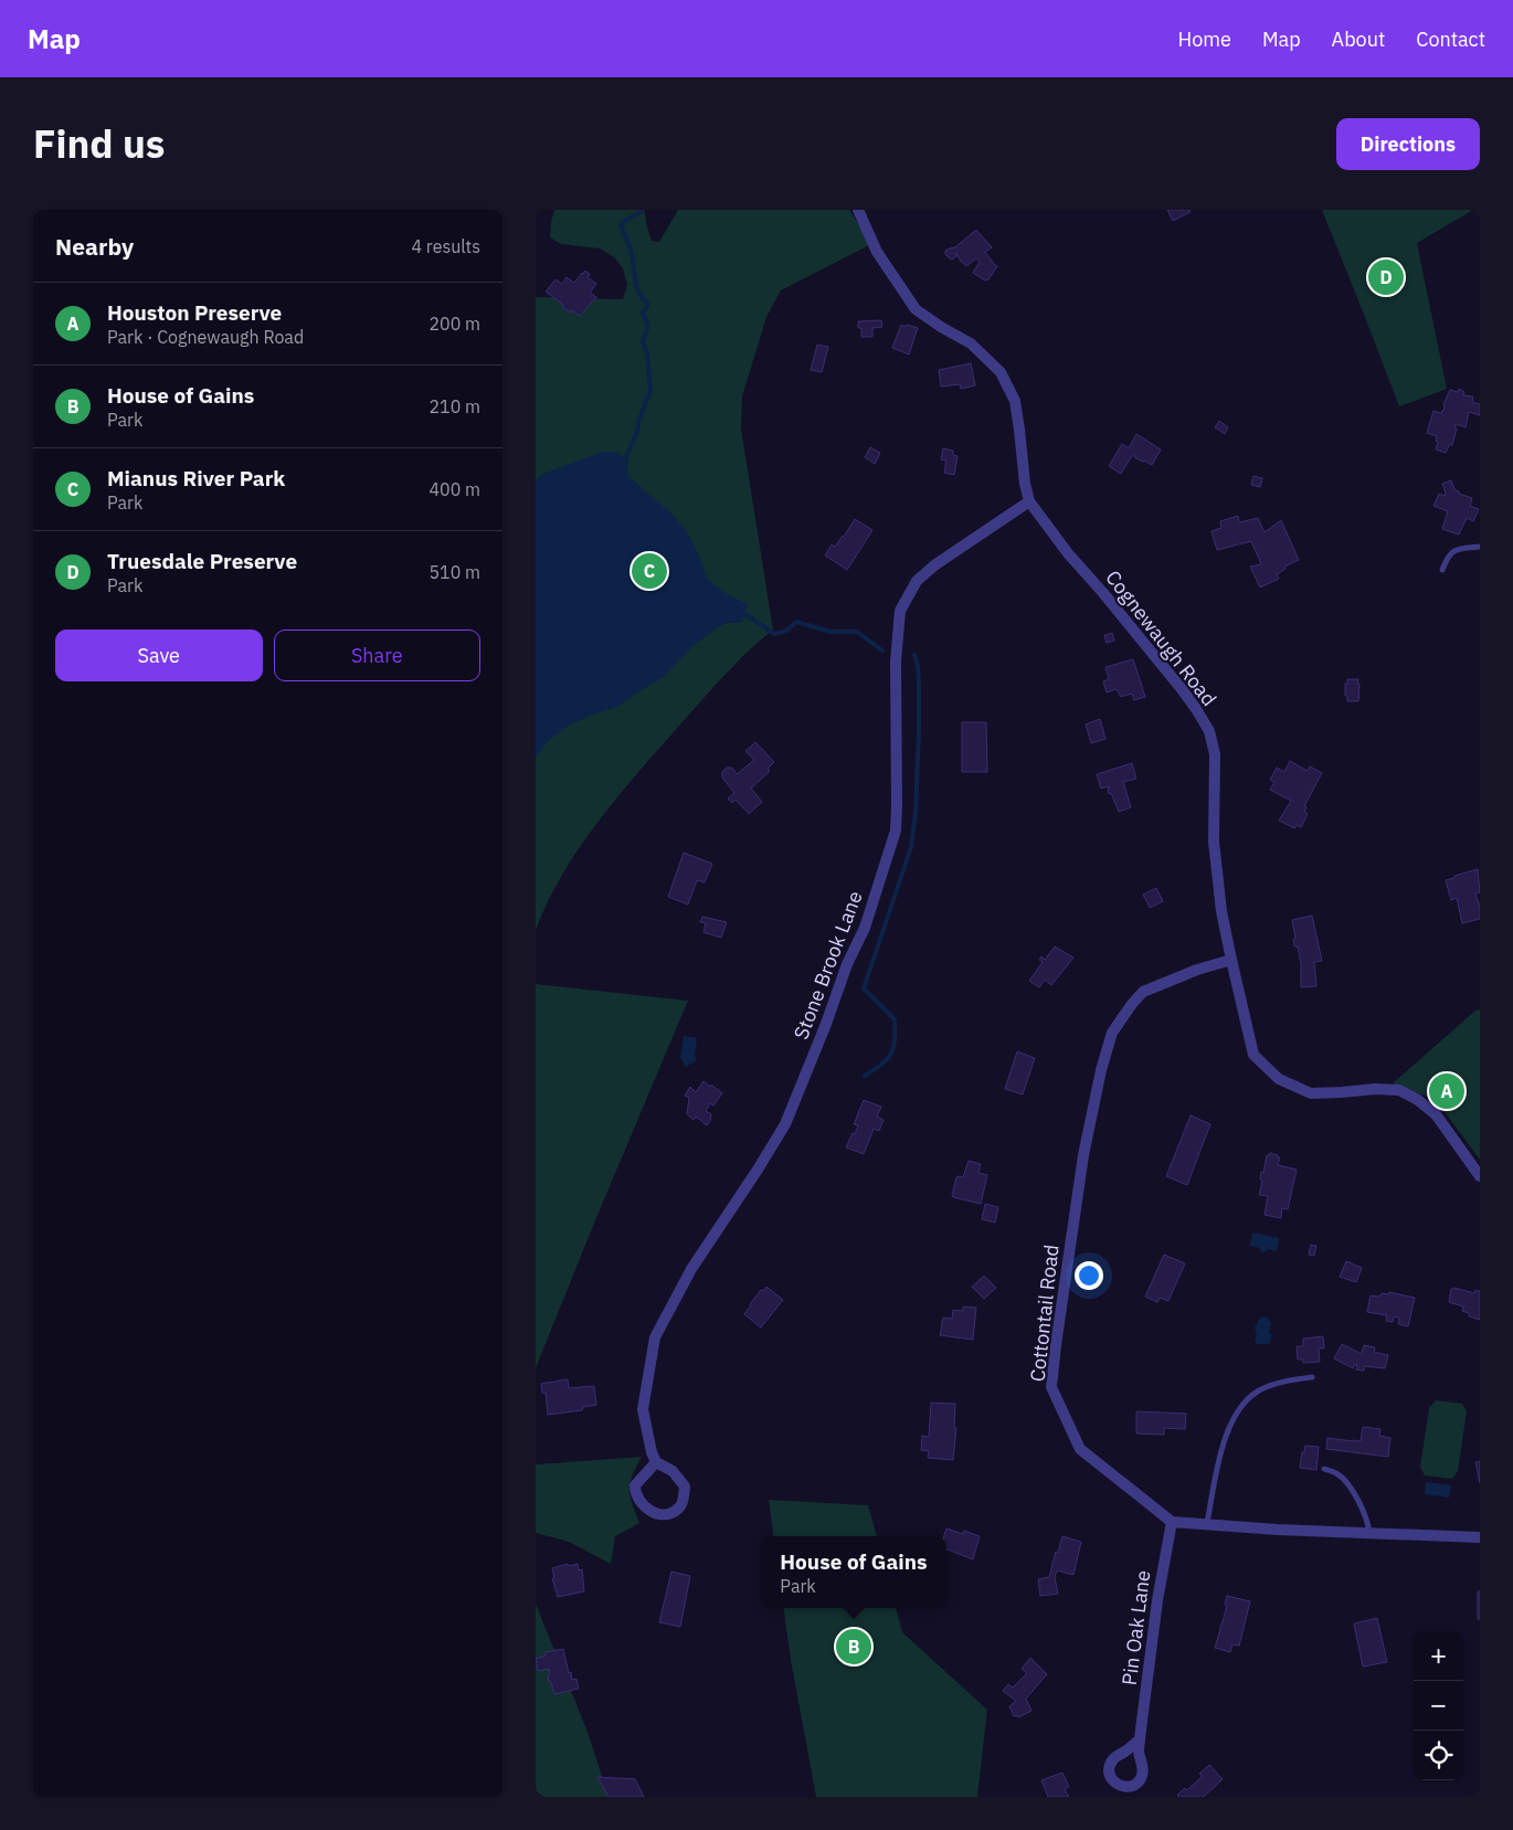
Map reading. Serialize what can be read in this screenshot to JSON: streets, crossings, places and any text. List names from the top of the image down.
{
  "streets": {
    "street": [
      "Cognewaugh Road",
      "Stone Brook Lane",
      "Cottontail Road",
      "Pin Oak Lane"
    ]
  },
  "crossings": [
    ["Cognewaugh Road", "Stone Brook Lane"],
    ["Cognewaugh Road", "Cottontail Road"],
    ["Cottontail Road", "Pin Oak Lane"]
  ],
  "page": {
    "header": "Map",
    "nav": [
      "Home",
      "Map",
      "About",
      "Contact"
    ],
    "title": "Find us",
    "buttons": [
      "Directions",
      ["Save", "Share"]
    ],
    "heading": ["Nearby", "4 results"],
    "pins": [
      "D",
      "C",
      "A",
      "B"
    ],
    "list": [
      {
        "mark": "A",
        "name": "Houston Preserve",
        "note": "Park · Cognewaugh Road",
        "value": "200 m"
      },
      {
        "mark": "B",
        "name": "House of Gains",
        "note": "Park",
        "value": "210 m"
      },
      {
        "mark": "C",
        "name": "Mianus River Park",
        "note": "Park",
        "value": "400 m"
      },
      {
        "mark": "D",
        "name": "Truesdale Preserve",
        "note": "Park",
        "value": "510 m"
      }
    ],
    "popup": ["House of Gains", "Park"],
    "map_buttons": ["+", "−"]
  }
}
